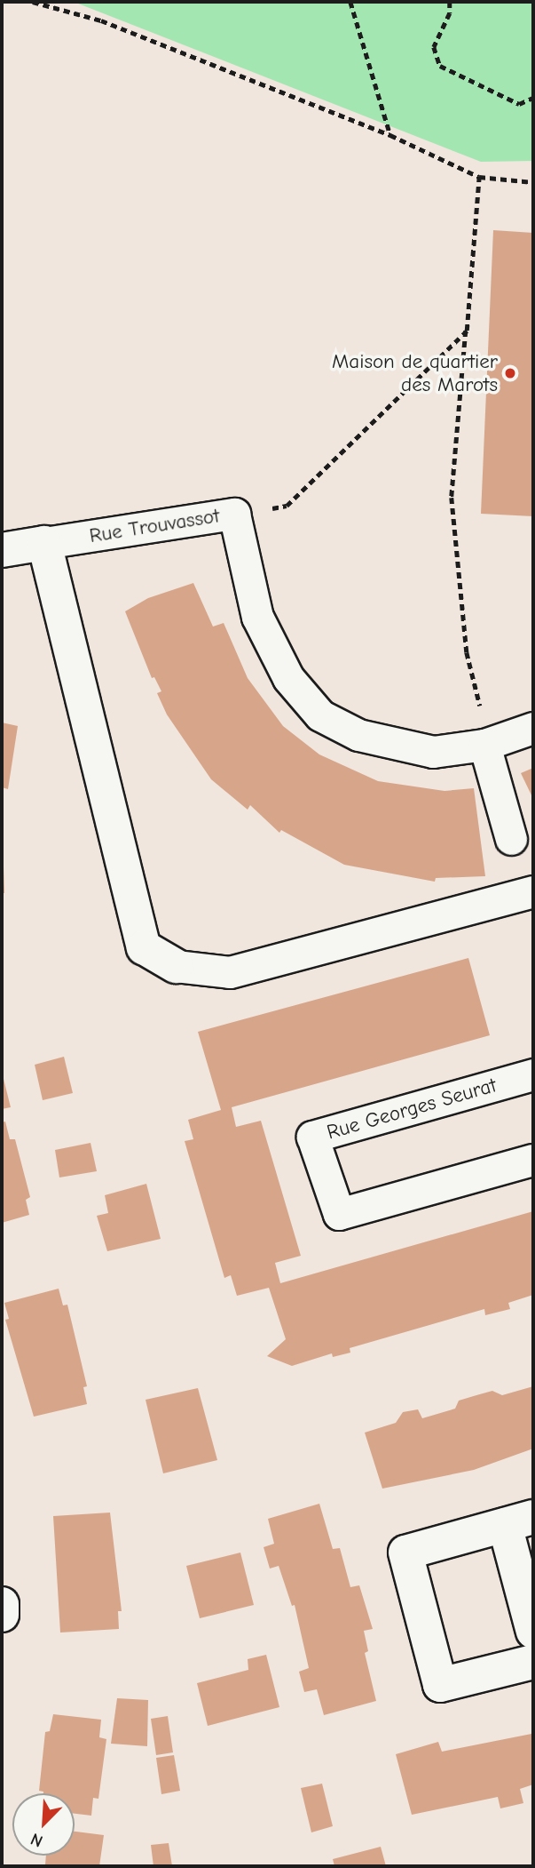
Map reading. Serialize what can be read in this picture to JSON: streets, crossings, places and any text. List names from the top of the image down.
{
  "streets": {
    "street": ["Rue Trouvassot", "Rue Georges Seurat"]
  },
  "places": ["Maison de quartier des Marots"],
  "north": "bottom left"
}
